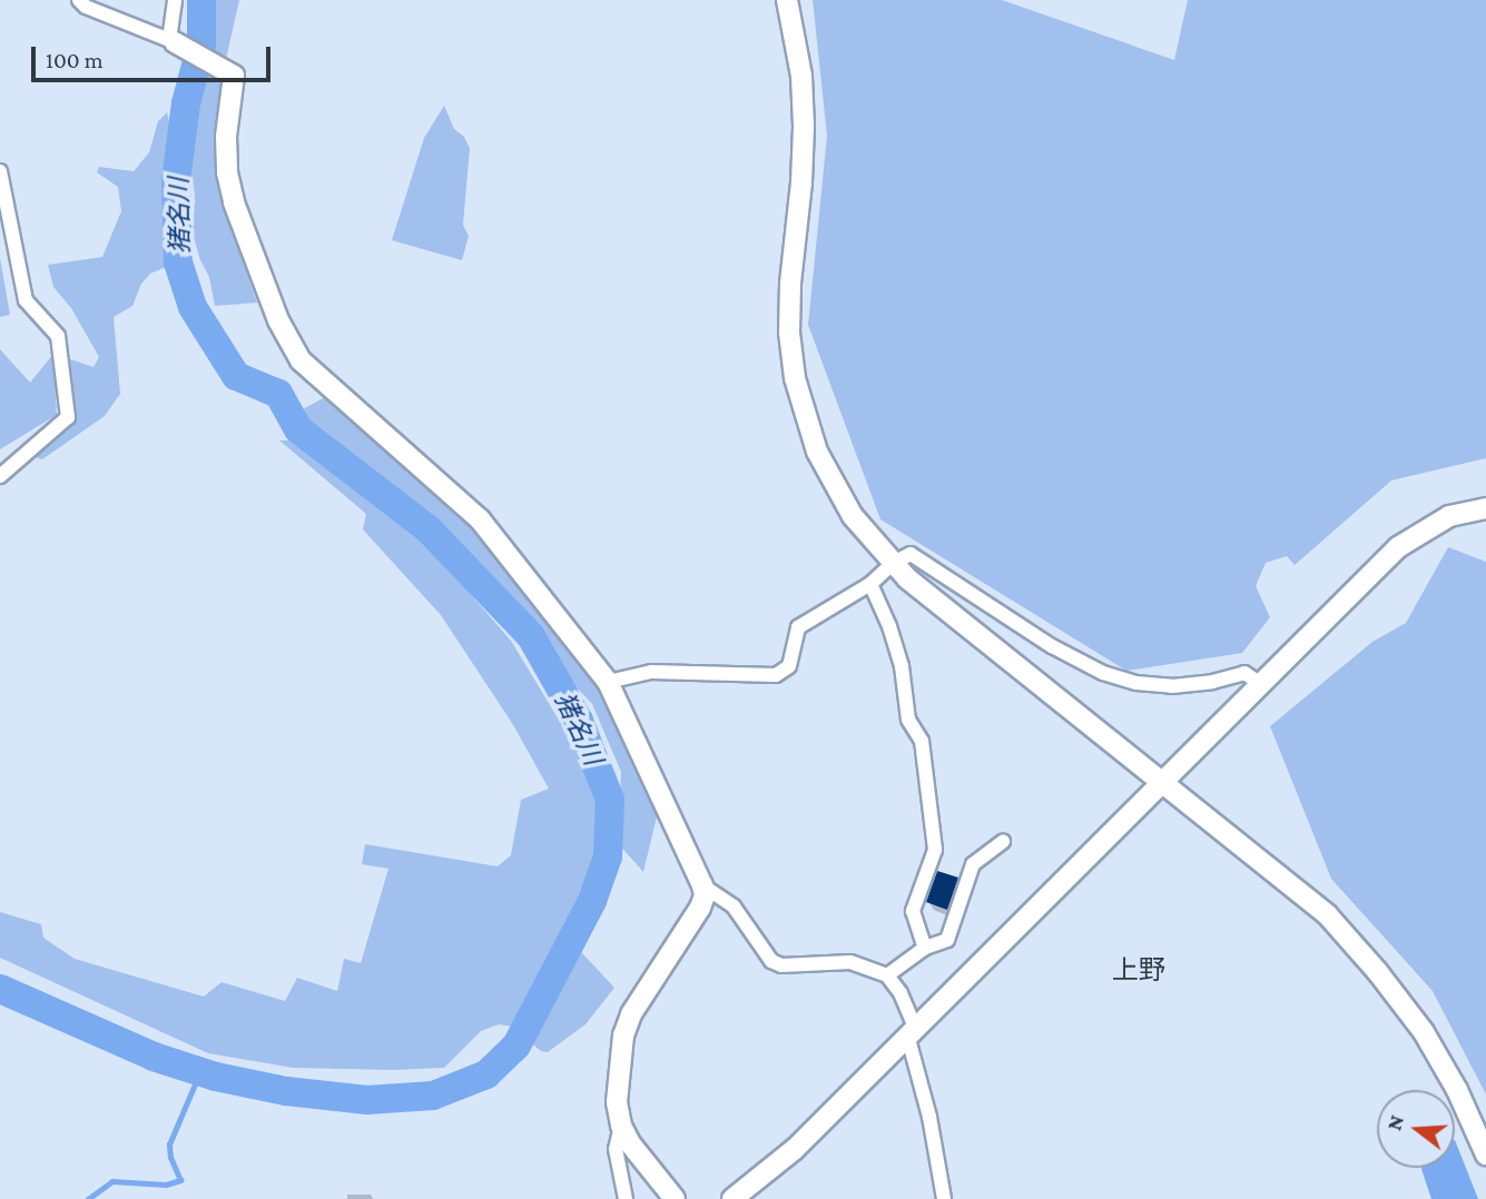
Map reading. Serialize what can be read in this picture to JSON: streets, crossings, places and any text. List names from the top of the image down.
{
  "districts": ["上野"],
  "water": ["猪名川"],
  "scale_bar": "100 m",
  "north": "left"
}
